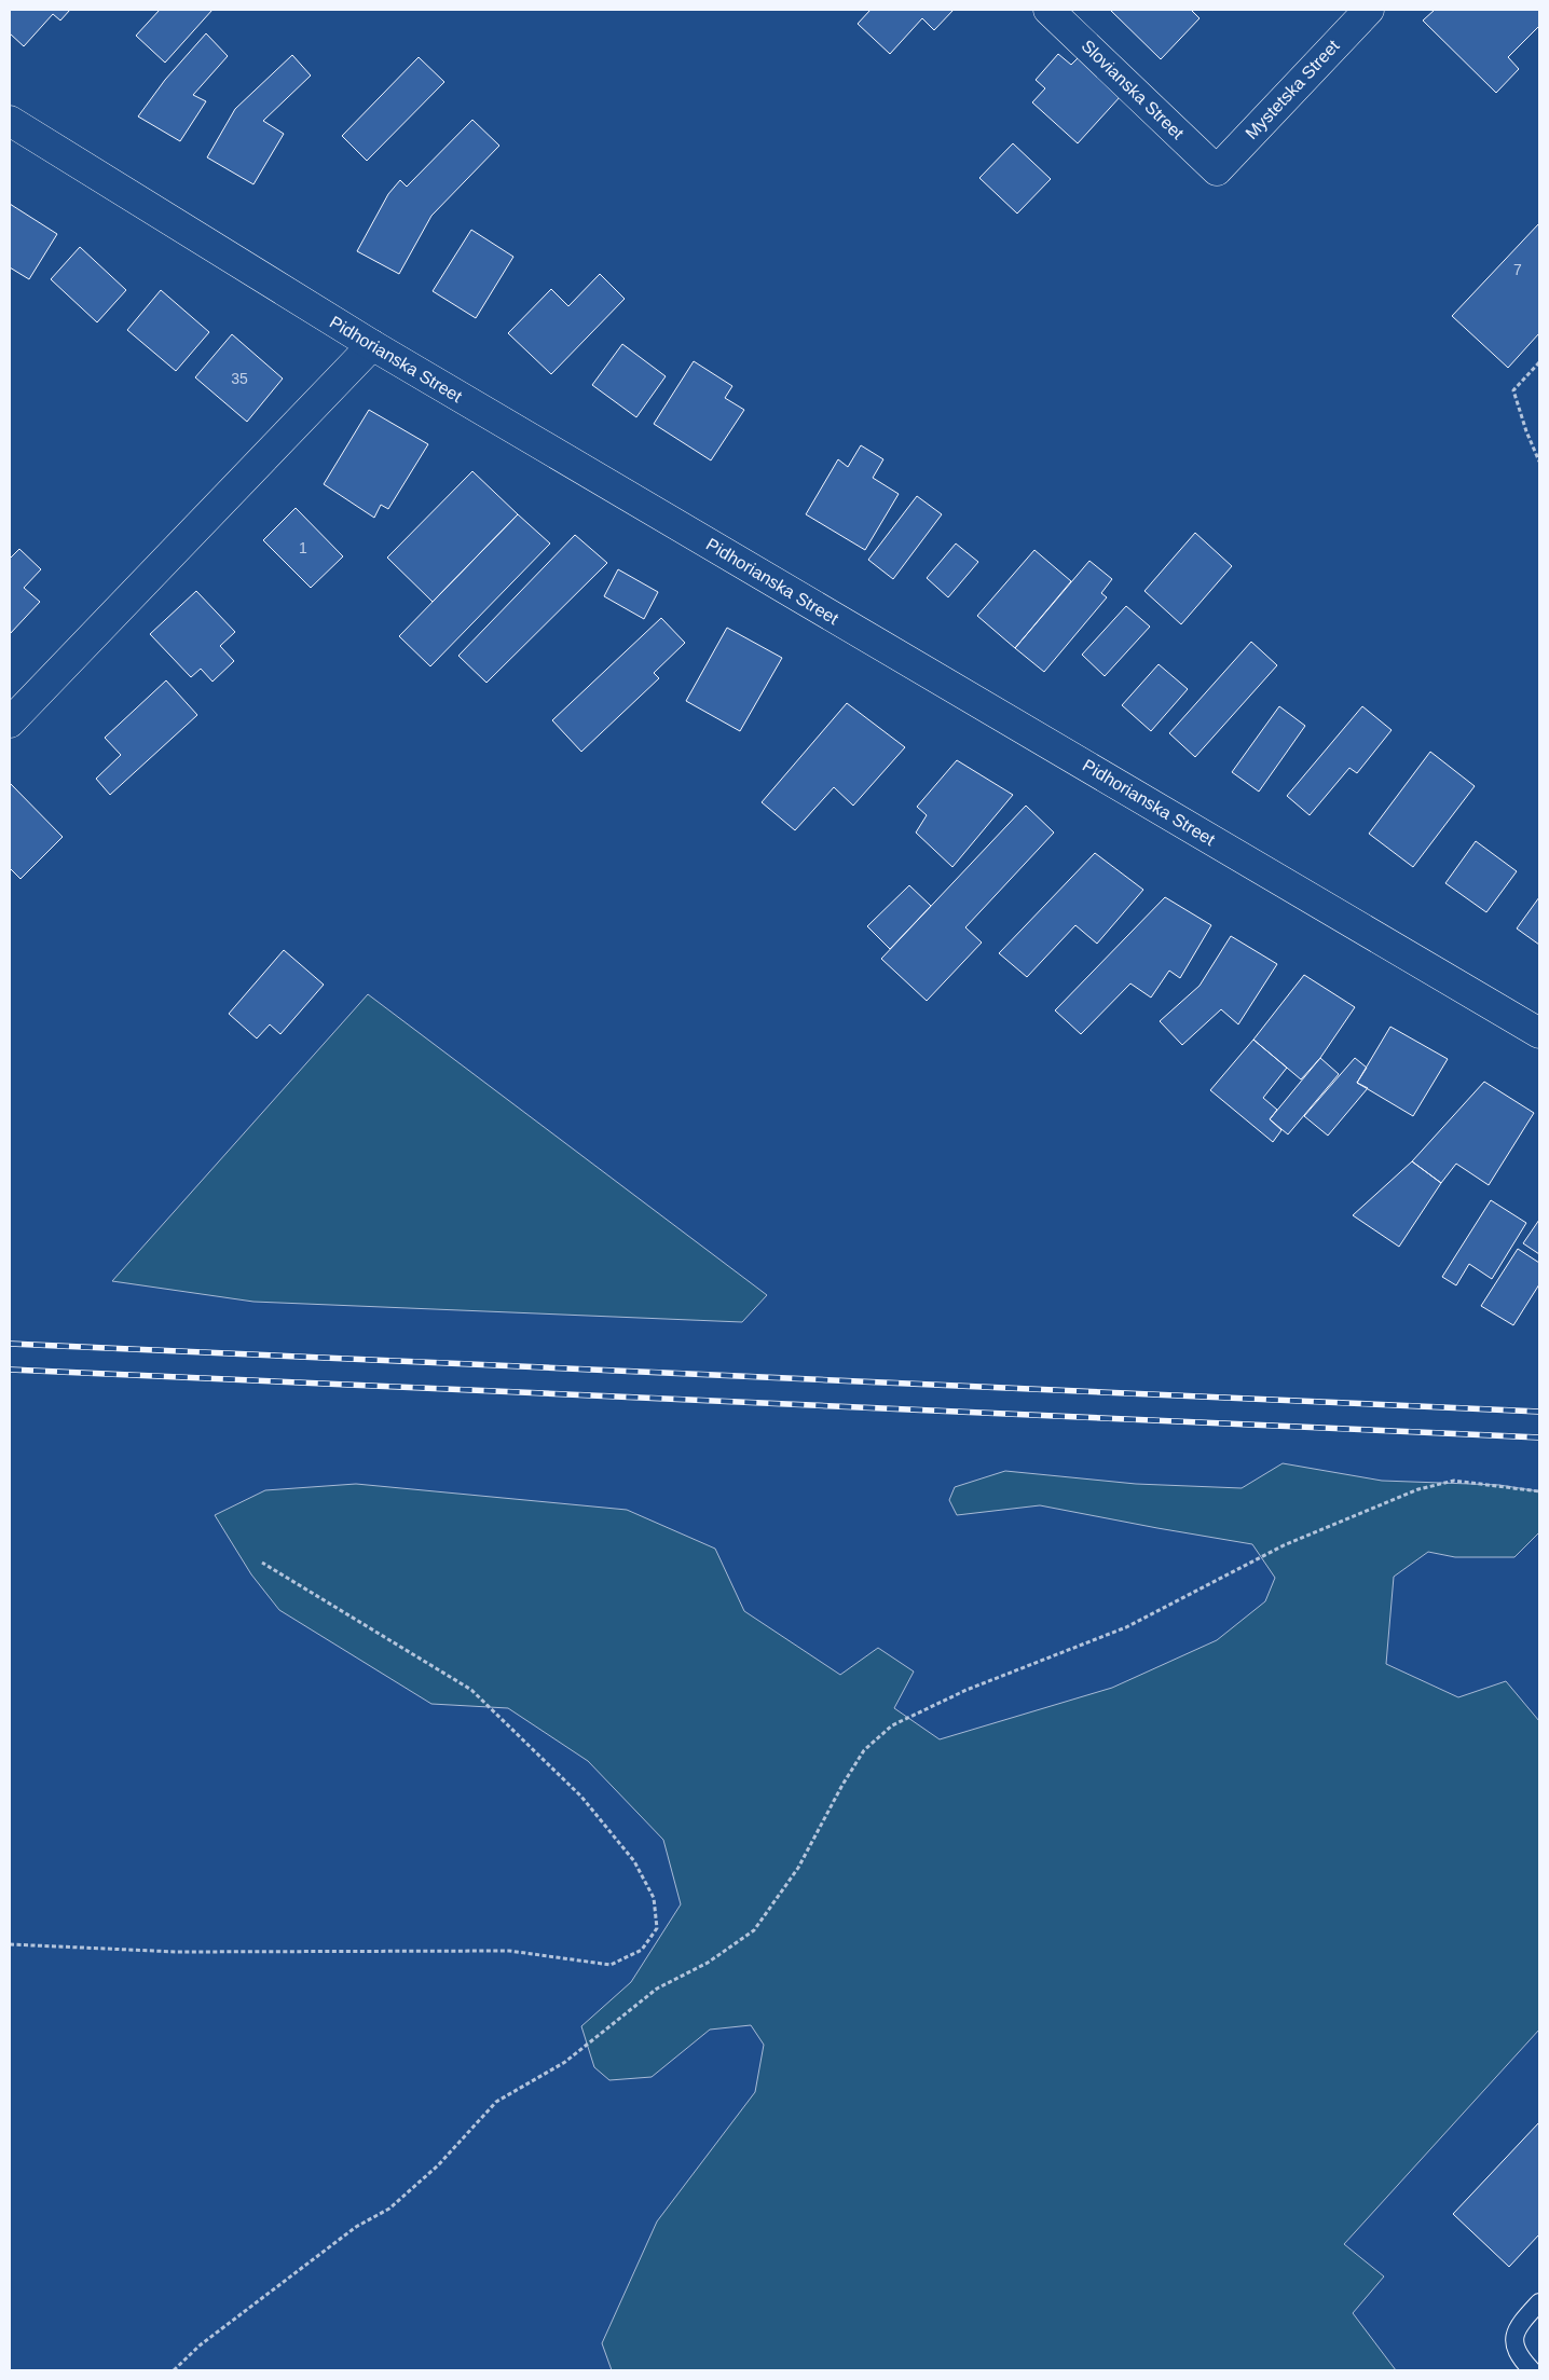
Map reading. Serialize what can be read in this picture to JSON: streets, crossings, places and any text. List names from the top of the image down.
{
  "streets": {
    "main road": ["Slovianska Street", "Mystetska Street", "Pidhorianska Street"]
  },
  "crossings": [
    ["Slovianska Street", "Mystetska Street"]
  ],
  "house_numbers": ["7", "35", "1"]
}
